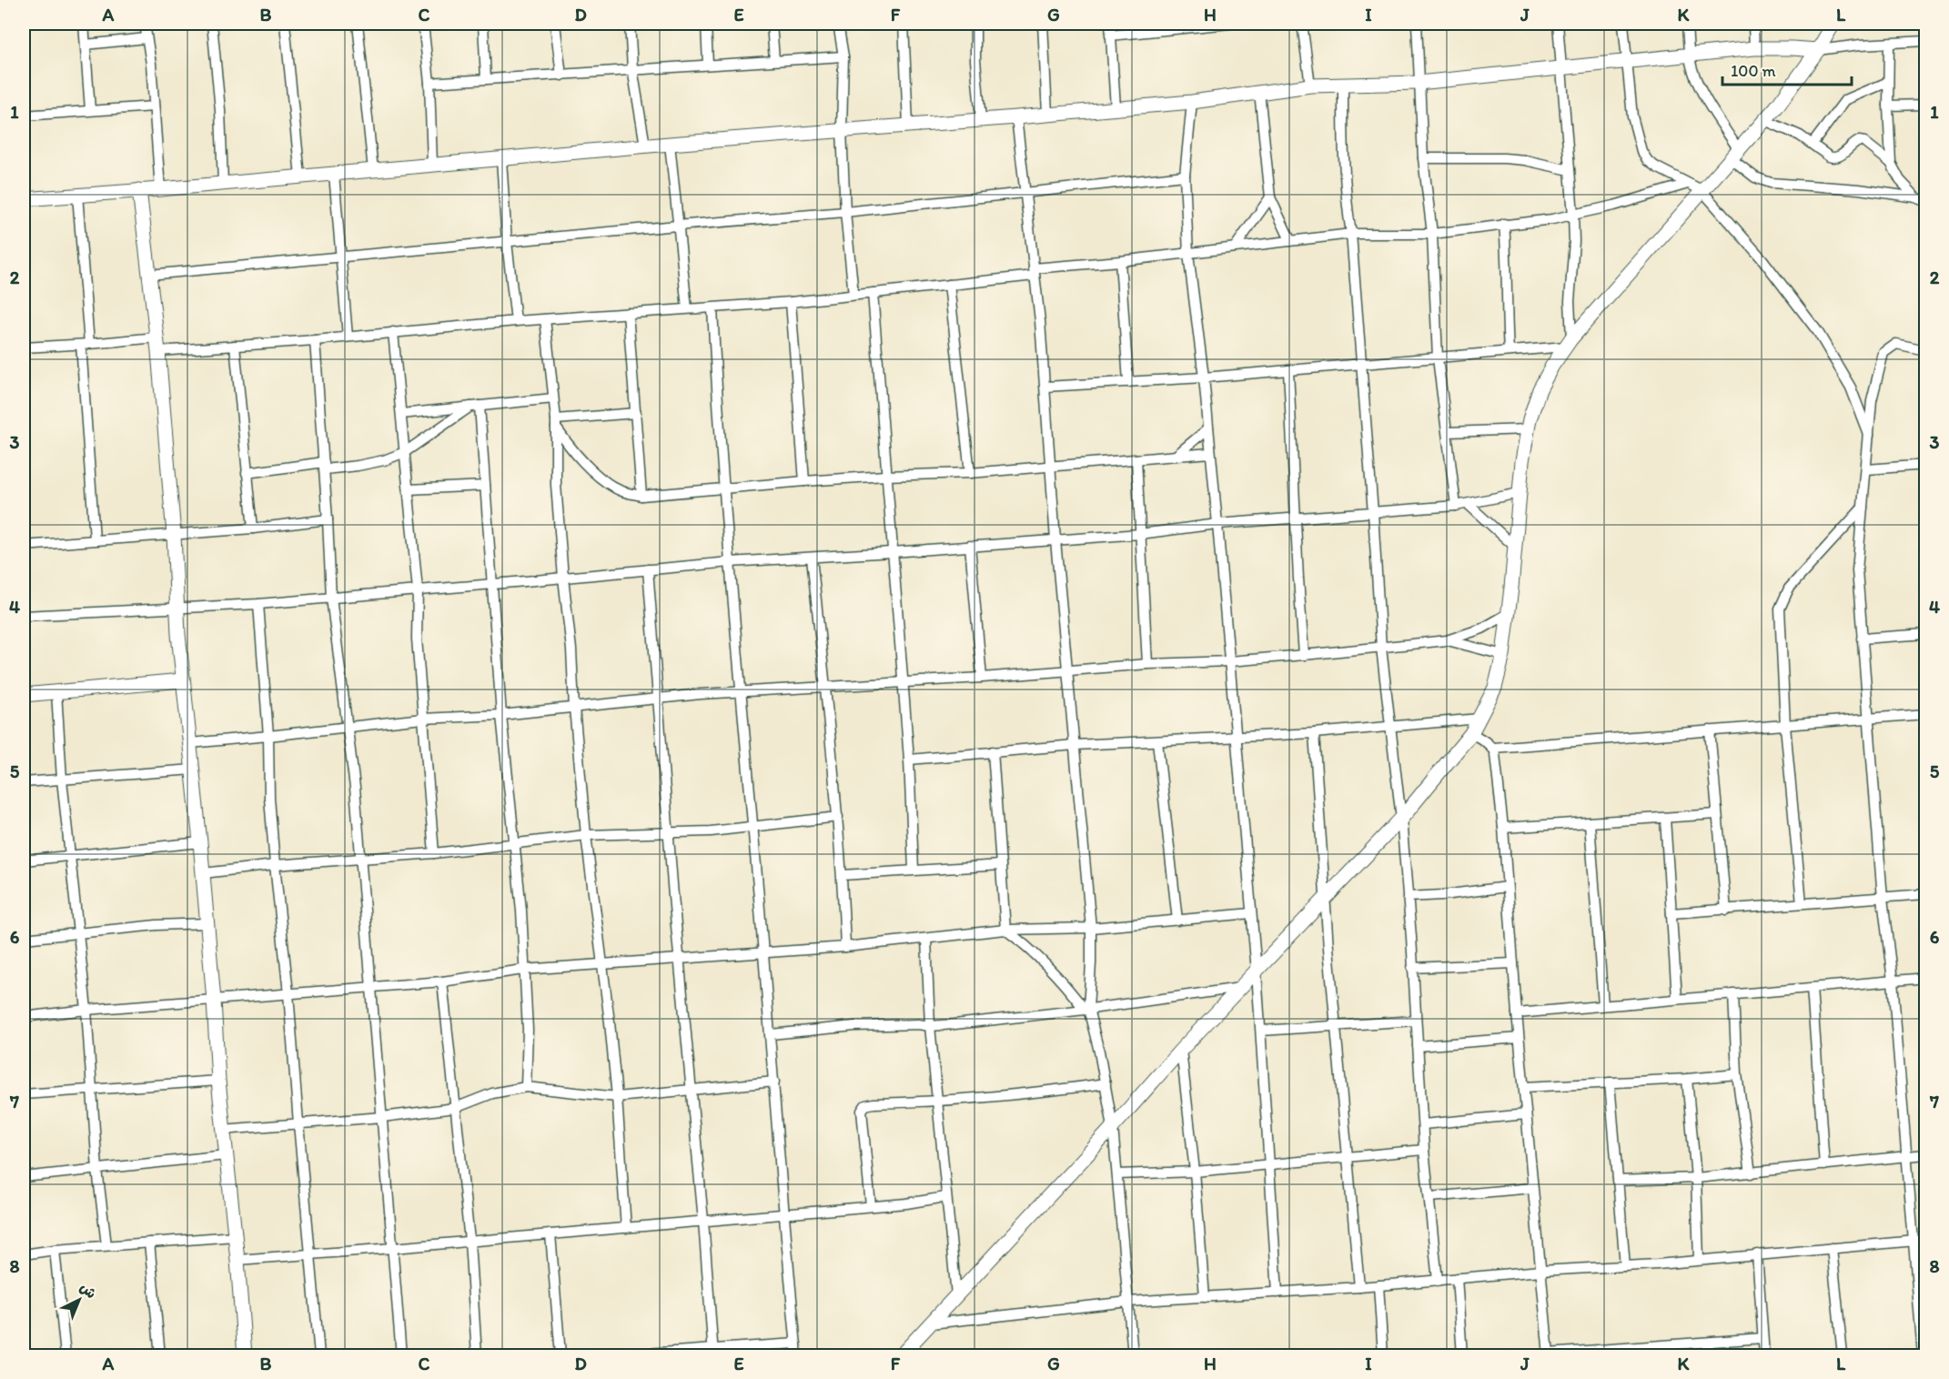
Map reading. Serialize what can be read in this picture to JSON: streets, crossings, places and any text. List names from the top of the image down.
{
  "scale_bar": "100 m",
  "north": "top right",
  "grid": {
    "columns": [
      "A",
      "B",
      "C",
      "D",
      "E",
      "F",
      "G",
      "H",
      "I",
      "J",
      "K",
      "L"
    ],
    "rows": [
      "1",
      "2",
      "3",
      "4",
      "5",
      "6",
      "7",
      "8"
    ]
  }
}
